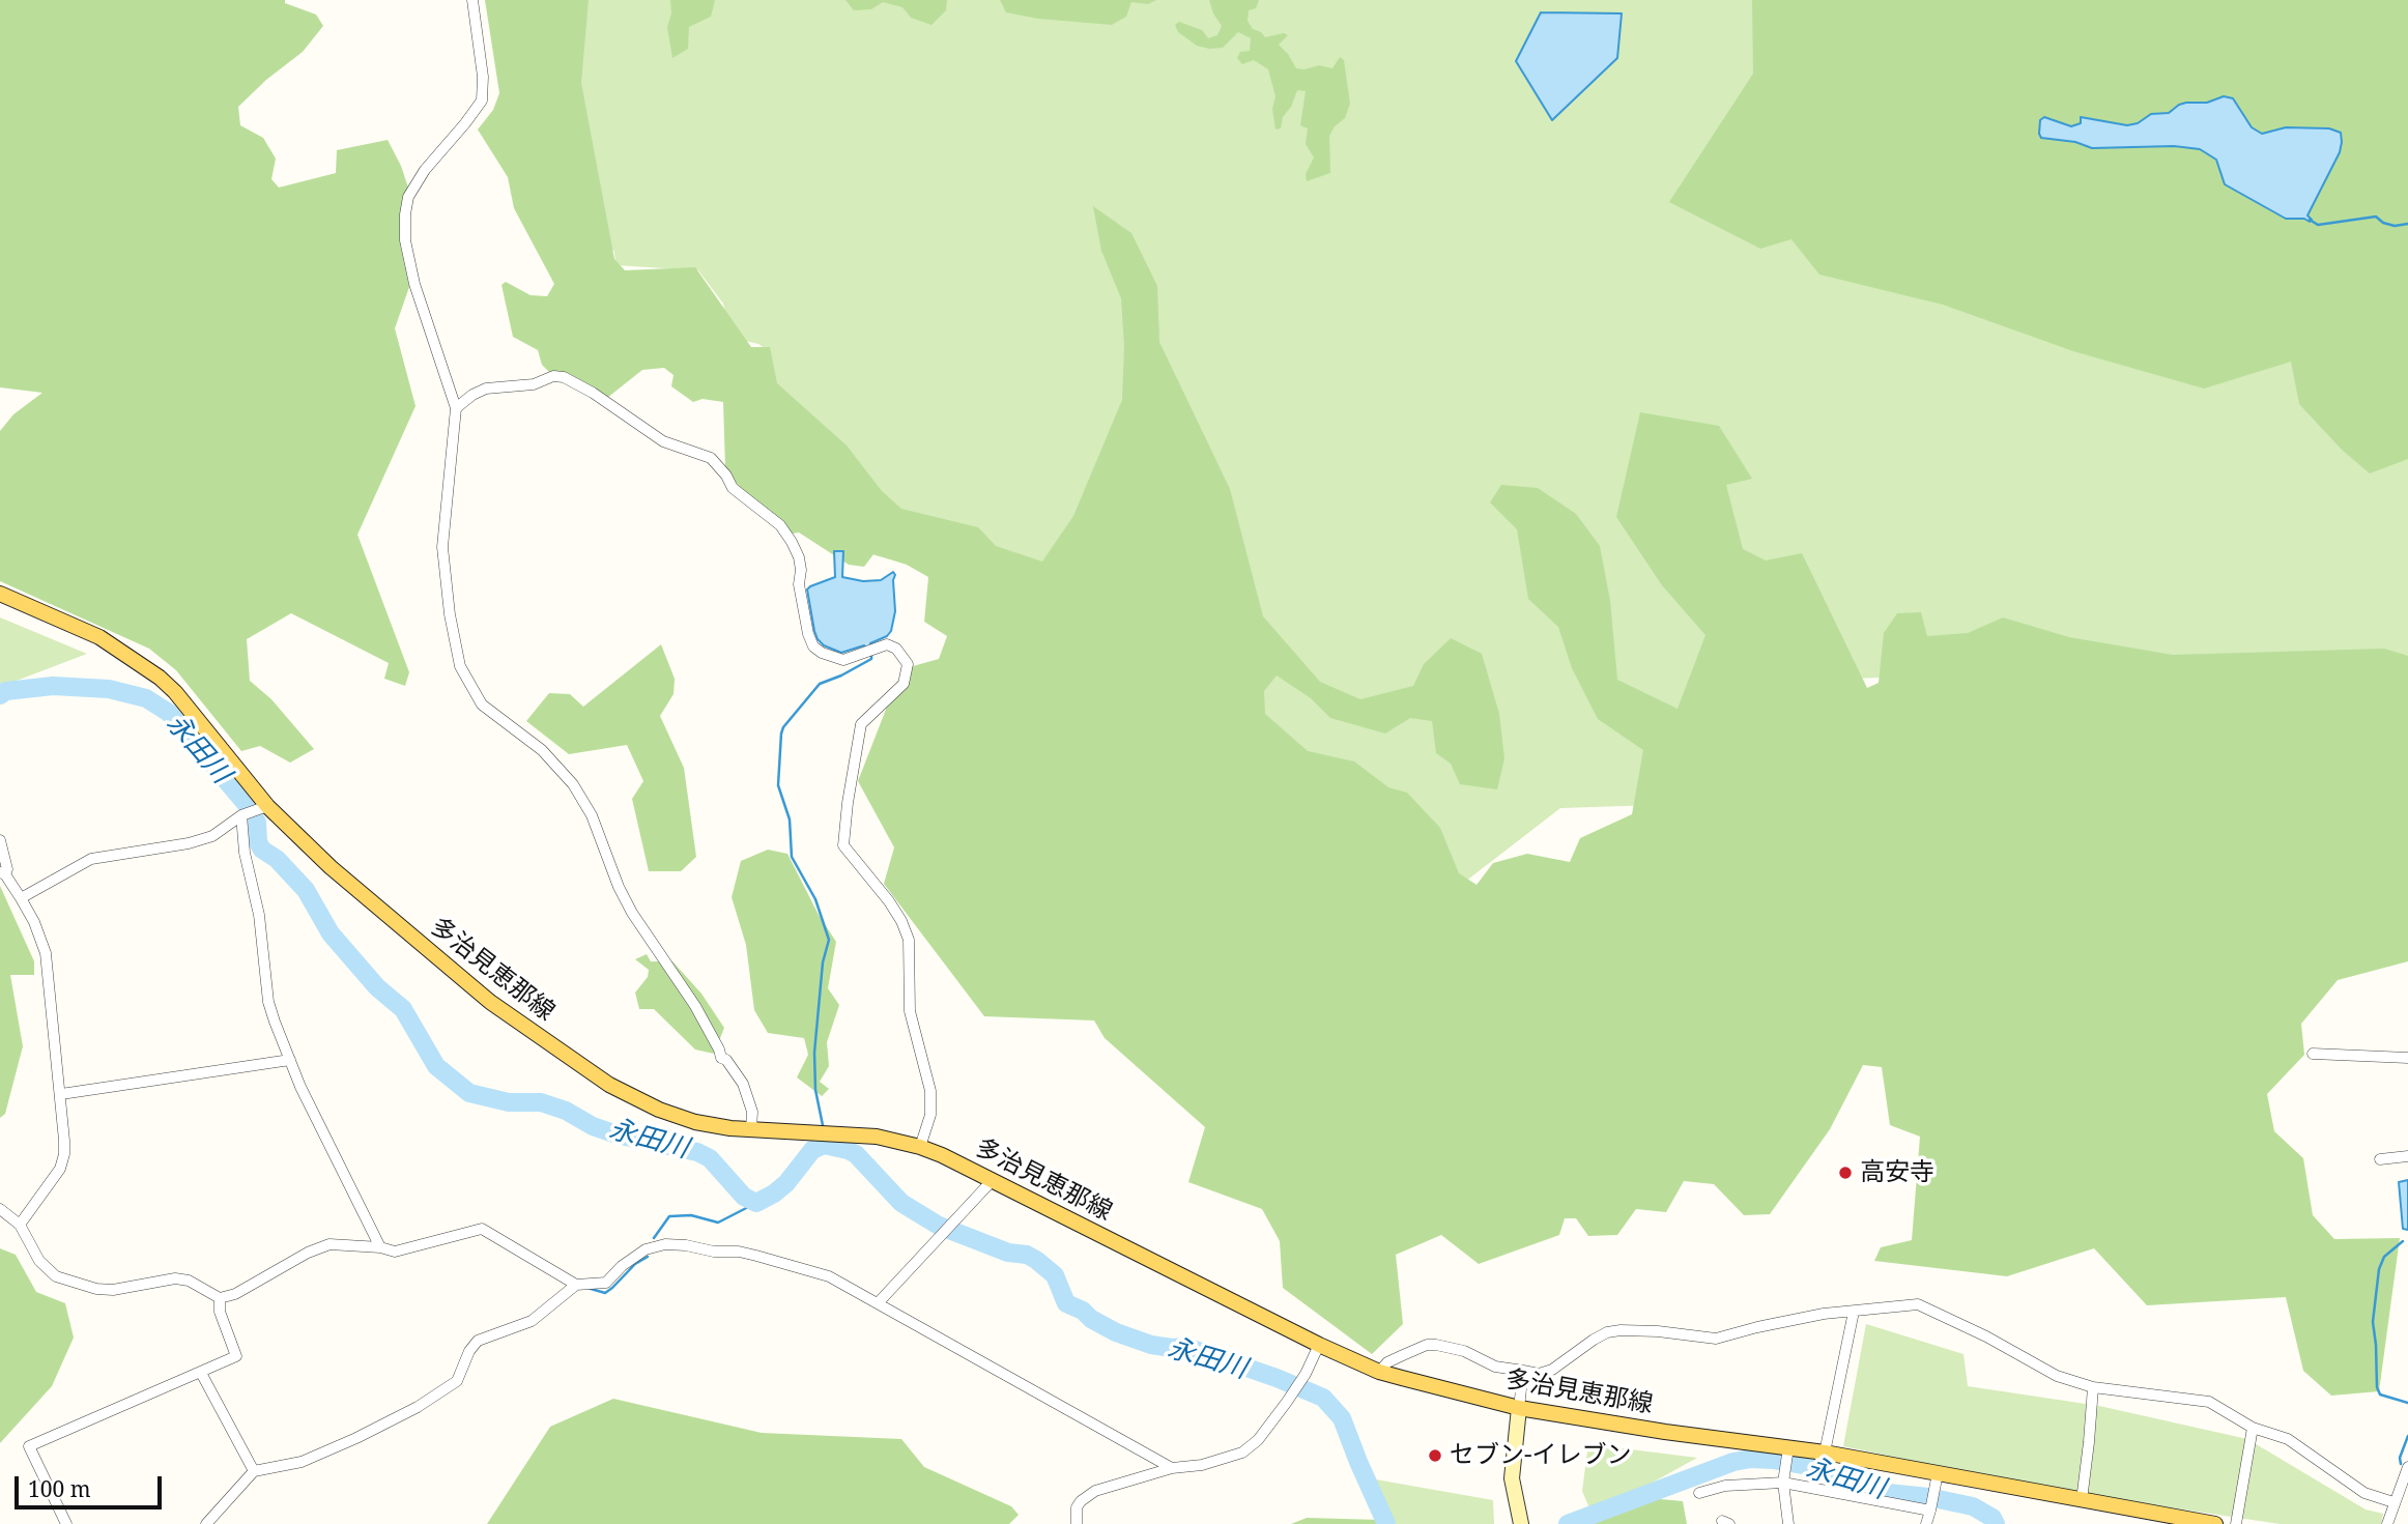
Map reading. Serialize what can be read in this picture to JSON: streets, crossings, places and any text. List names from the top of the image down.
{
  "streets": {
    "main road": ["多治見恵那線"]
  },
  "water": ["永田川"],
  "places": ["高安寺", "セブン-イレブン"],
  "scale_bar": "100 m"
}
